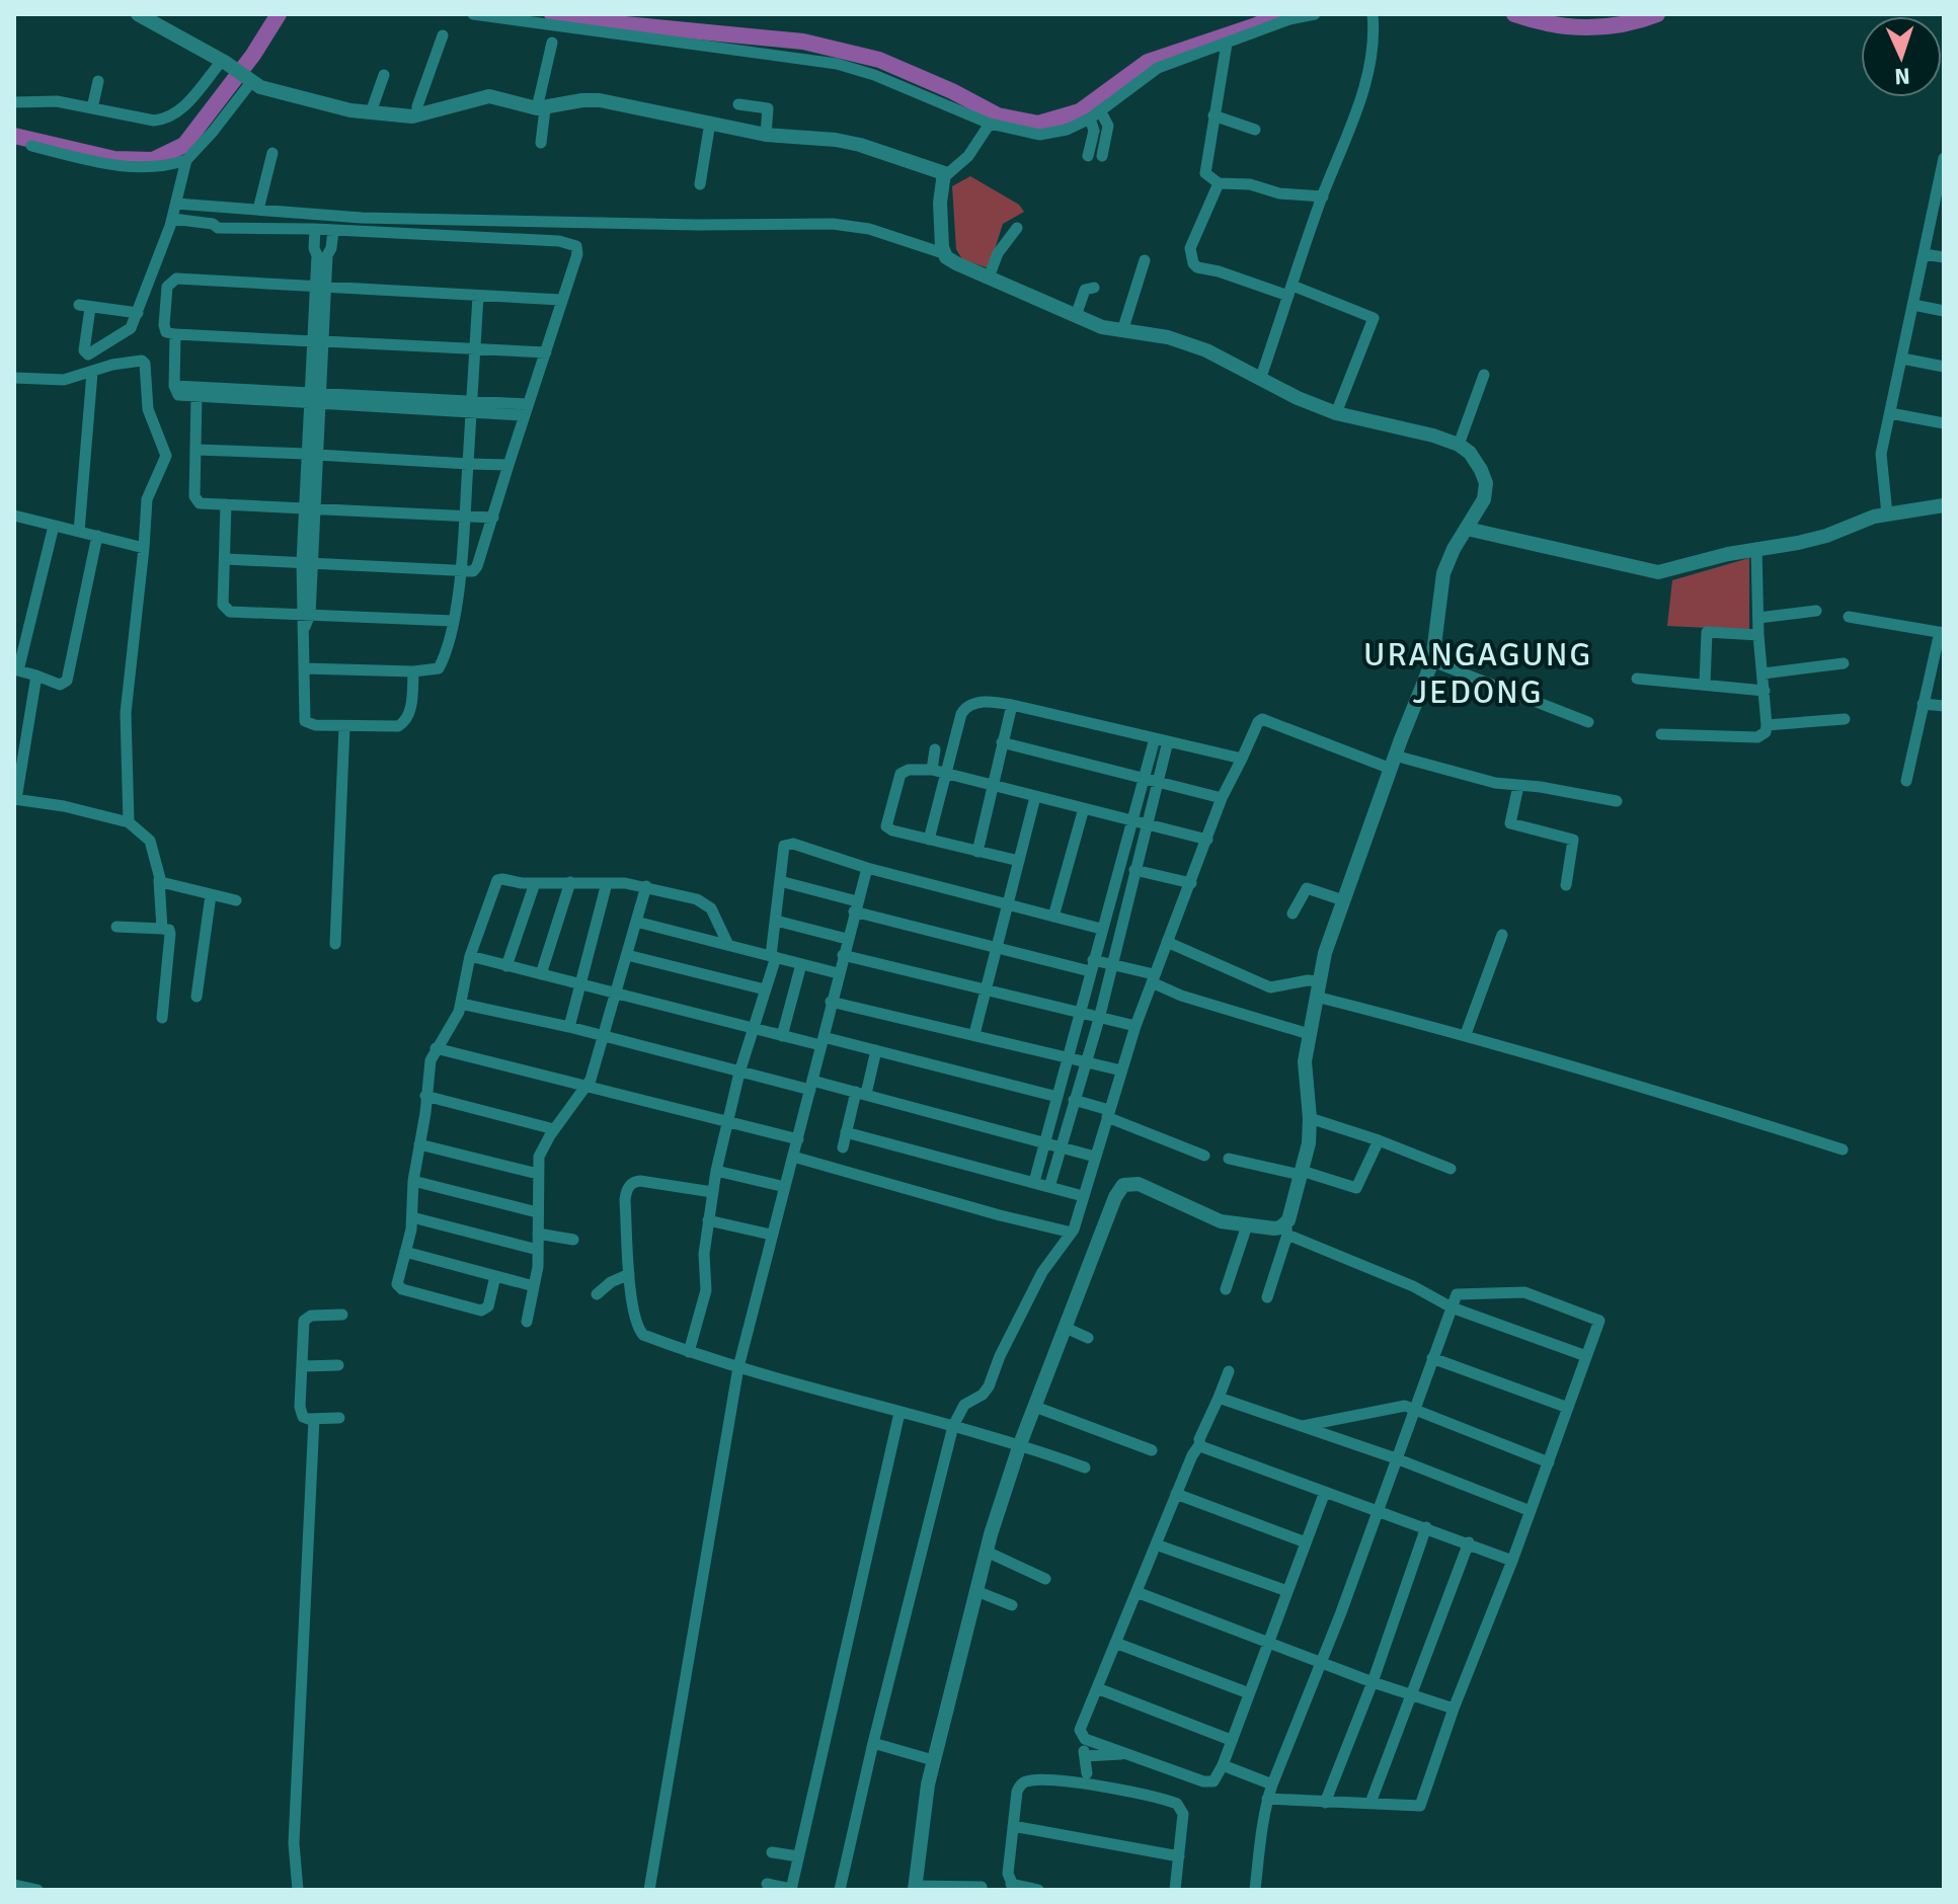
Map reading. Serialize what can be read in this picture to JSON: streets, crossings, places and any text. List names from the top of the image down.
{
  "districts": ["URANGAGUNG JEDONG"],
  "north": "bottom"
}
